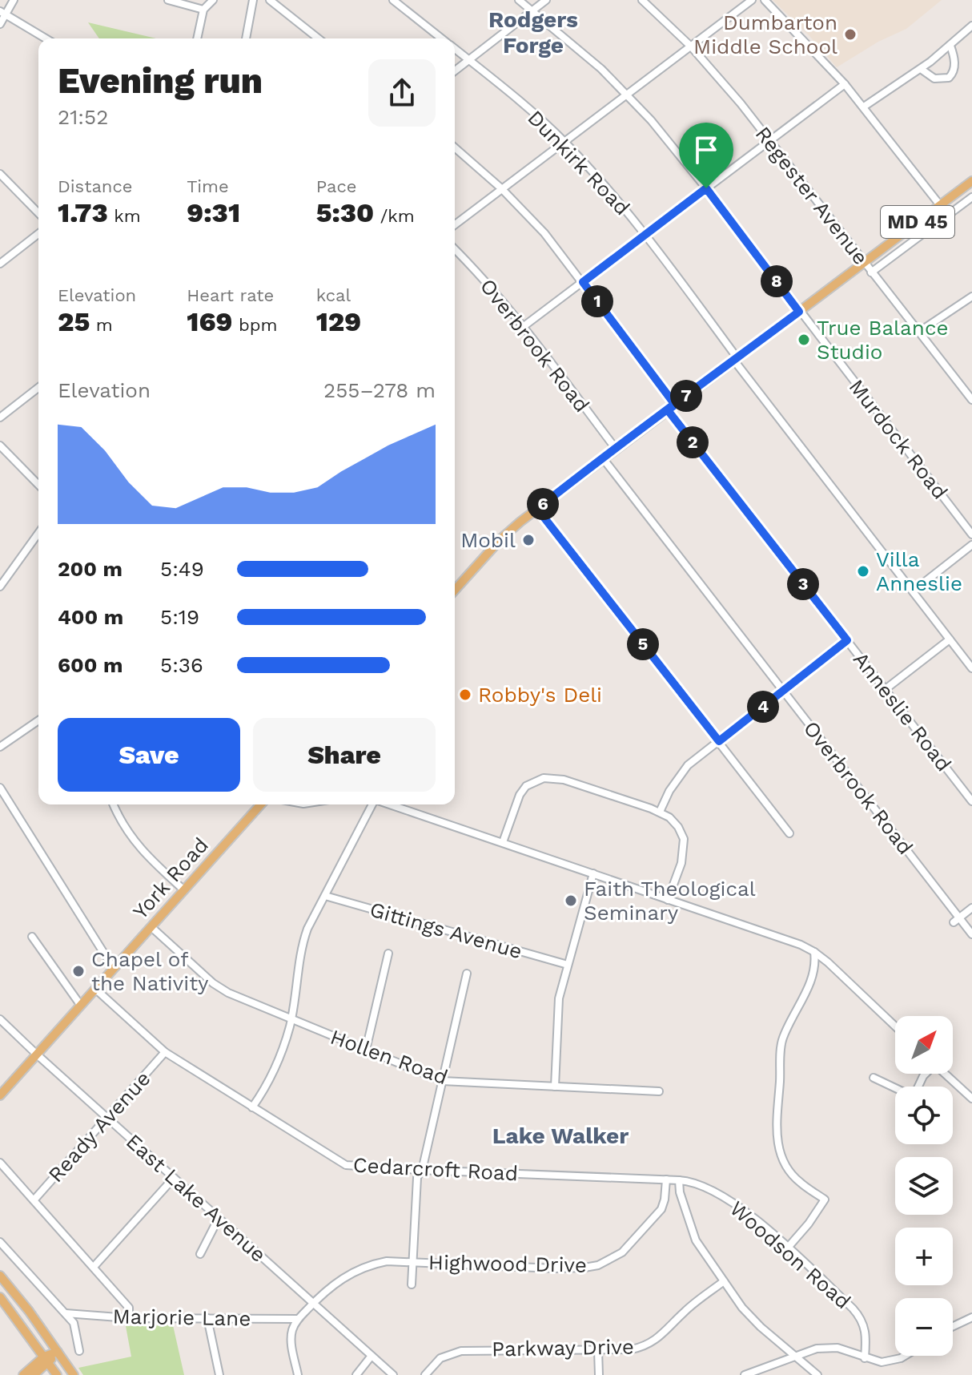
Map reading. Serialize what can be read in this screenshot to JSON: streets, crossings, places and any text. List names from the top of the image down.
{
  "streets": {
    "main road": ["MD 45", "York Road"],
    "street": [
      "Dunkirk Road",
      "Regester Avenue",
      "Overbrook Road",
      "Murdock Road",
      "Anneslie Road",
      "Gittings Avenue",
      "Hollen Road",
      "Ready Avenue",
      "Cedarcroft Road",
      "East Lake Avenue",
      "Woodson Road",
      "Highwood Drive",
      "Marjorie Lane",
      "Parkway Drive"
    ]
  },
  "crossings": [
    ["Dunkirk Road", "MD 45"],
    ["Regester Avenue", "MD 45"],
    ["MD 45", "Overbrook Road"],
    ["MD 45", "Murdock Road"],
    ["MD 45", "Anneslie Road"],
    ["York Road", "Hollen Road"],
    ["York Road", "Cedarcroft Road"],
    ["York Road", "East Lake Avenue"],
    ["Ready Avenue", "Cedarcroft Road"],
    ["Ready Avenue", "East Lake Avenue"],
    ["Cedarcroft Road", "Woodson Road"],
    ["Cedarcroft Road", "Highwood Drive"],
    ["East Lake Avenue", "Highwood Drive"],
    ["Highwood Drive", "Marjorie Lane"]
  ],
  "districts": ["Rodgers Forge", "Lake Walker"],
  "places": [
    "Dumbarton Middle School",
    "True Balance Studio",
    "Mobil",
    "Villa Anneslie",
    "Robby's Deli",
    "Faith Theological Seminary",
    "Chapel of the Nativity"
  ],
  "north": "top right",
  "page": {
    "heading": ["Evening run", "21:52"],
    "stats": [
      ["Distance", "1.73 km"],
      ["Time", "9:31"],
      ["Pace", "5:30 /km"],
      ["Elevation", "25 m"],
      ["Heart rate", "169 bpm"],
      ["kcal", "129"]
    ],
    "pins": [
      "8",
      "1",
      "7",
      "2",
      "6",
      "3",
      "5",
      "4"
    ],
    "chart": ["Elevation", "255–278 m"],
    "list": [
      {
        "name": "200 m",
        "note": "5:49"
      },
      {
        "name": "400 m",
        "note": "5:19"
      },
      {
        "name": "600 m",
        "note": "5:36"
      }
    ],
    "buttons": ["Save", "Share"],
    "map_buttons": ["+", "−"]
  }
}
